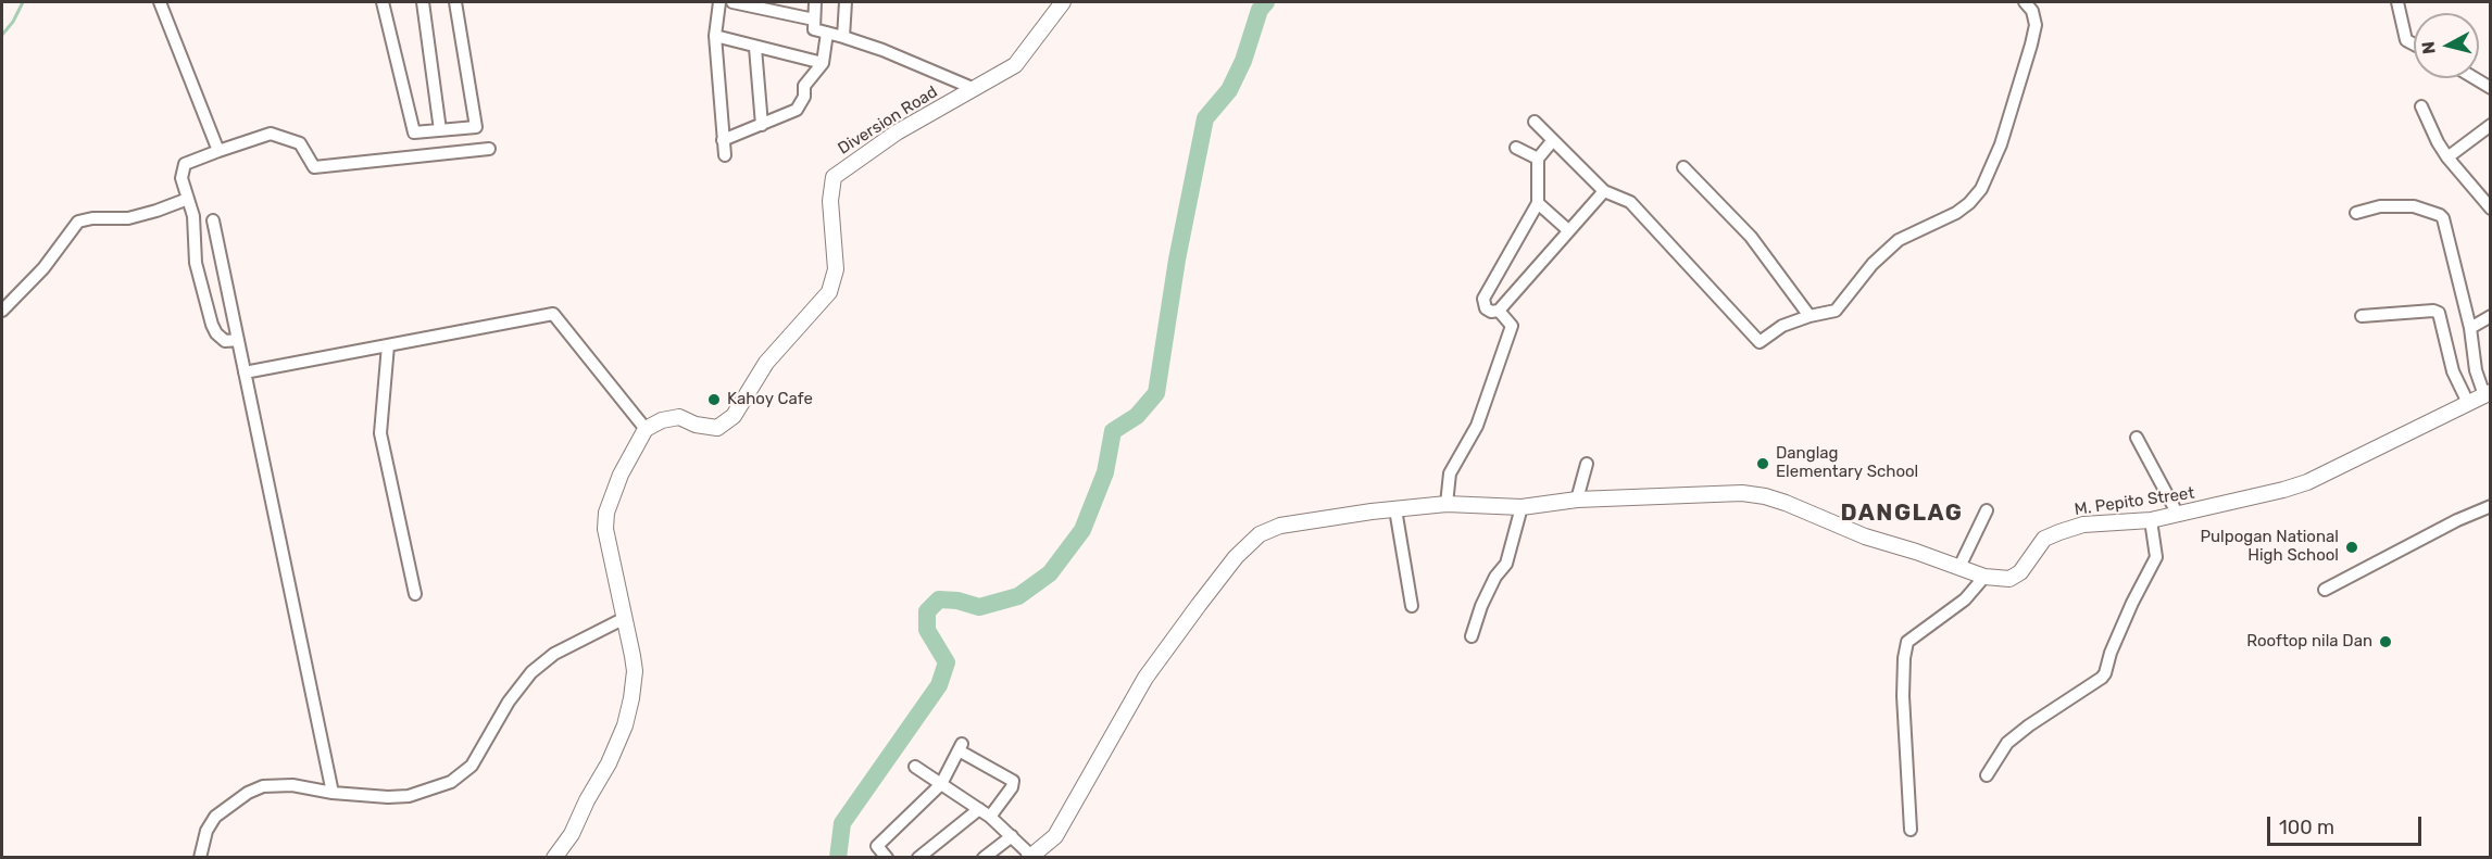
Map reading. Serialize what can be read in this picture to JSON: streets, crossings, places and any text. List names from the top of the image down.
{
  "streets": {
    "street": ["Diversion Road", "M. Pepito Street"]
  },
  "districts": ["DANGLAG"],
  "places": [
    "Kahoy Cafe",
    "Danglag Elementary School",
    "Pulpogan National High School",
    "Rooftop nila Dan"
  ],
  "scale_bar": "100 m",
  "north": "left"
}
